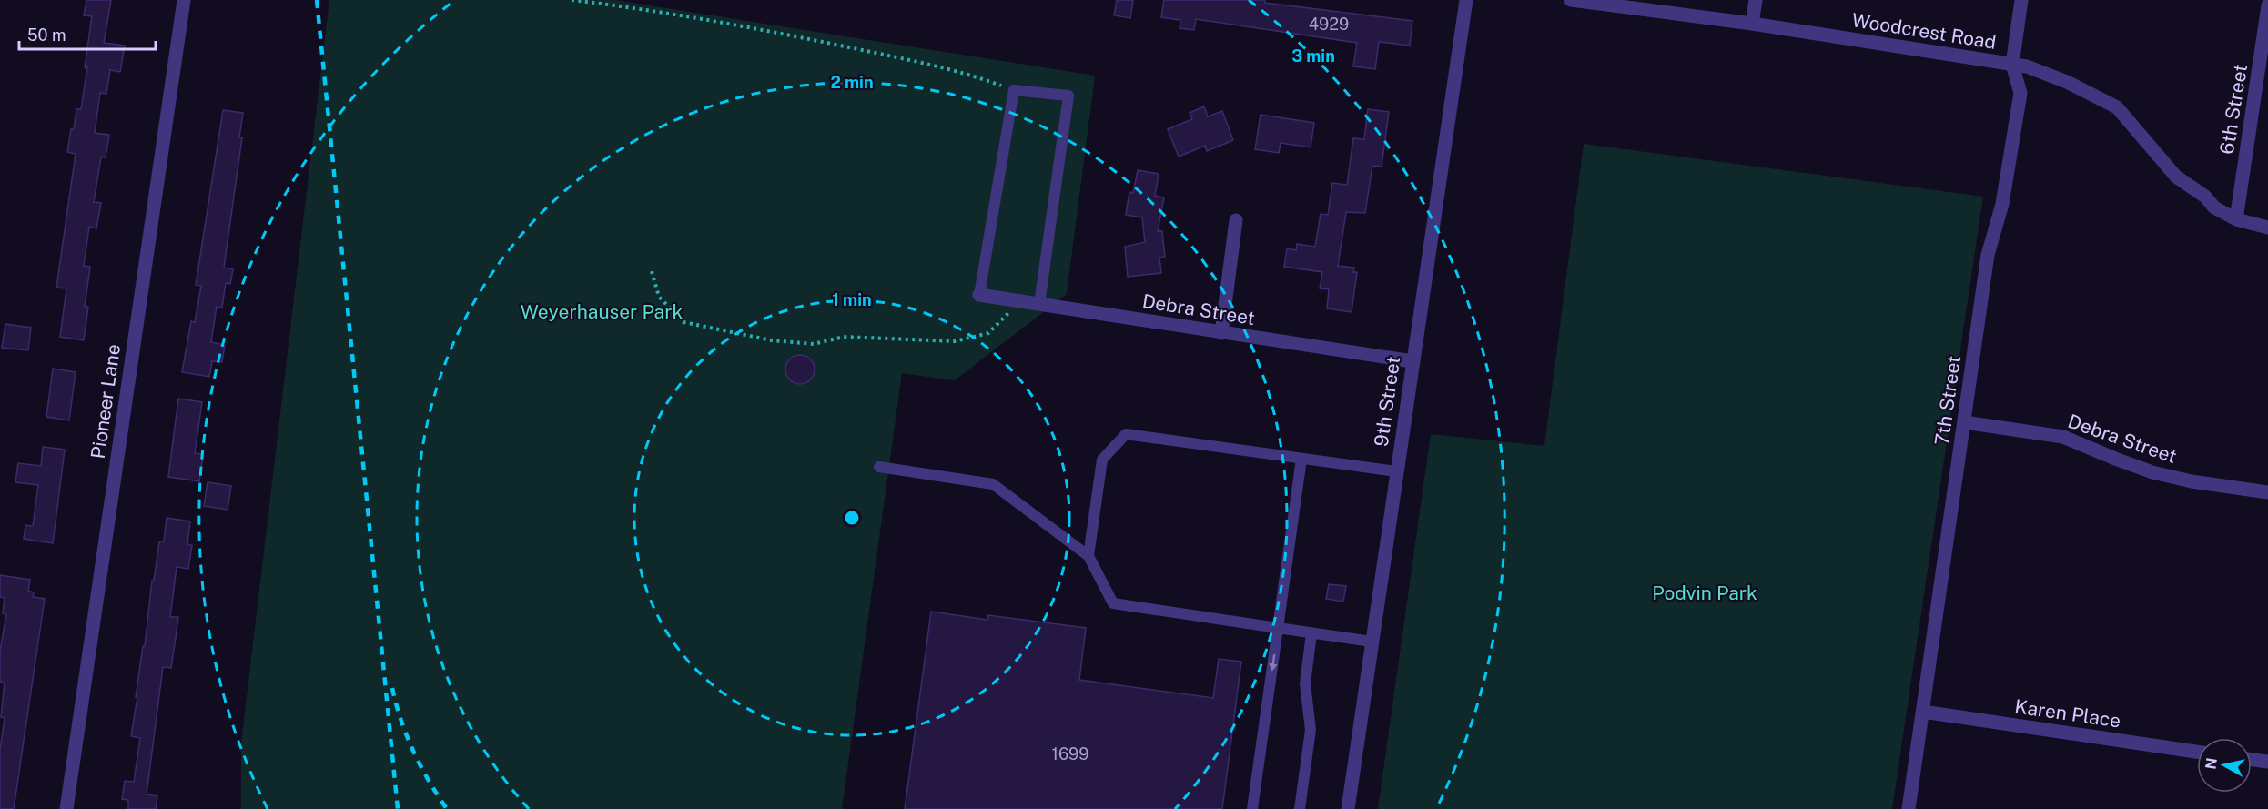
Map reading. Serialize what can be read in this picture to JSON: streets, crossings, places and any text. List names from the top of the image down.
{
  "streets": {
    "street": [
      "Woodcrest Road",
      "6th Street",
      "Debra Street",
      "7th Street",
      "Pioneer Lane",
      "9th Street",
      "Karen Place"
    ]
  },
  "crossings": [
    ["Woodcrest Road", "6th Street"],
    ["Woodcrest Road", "7th Street"],
    ["Debra Street", "7th Street"],
    ["Debra Street", "9th Street"],
    ["7th Street", "Karen Place"]
  ],
  "parks": ["Weyerhauser Park", "Podvin Park"],
  "house_numbers": ["4929", "1699"],
  "scale_bar": "50 m",
  "north": "left",
  "rings": ["3 min", "2 min", "1 min"]
}
